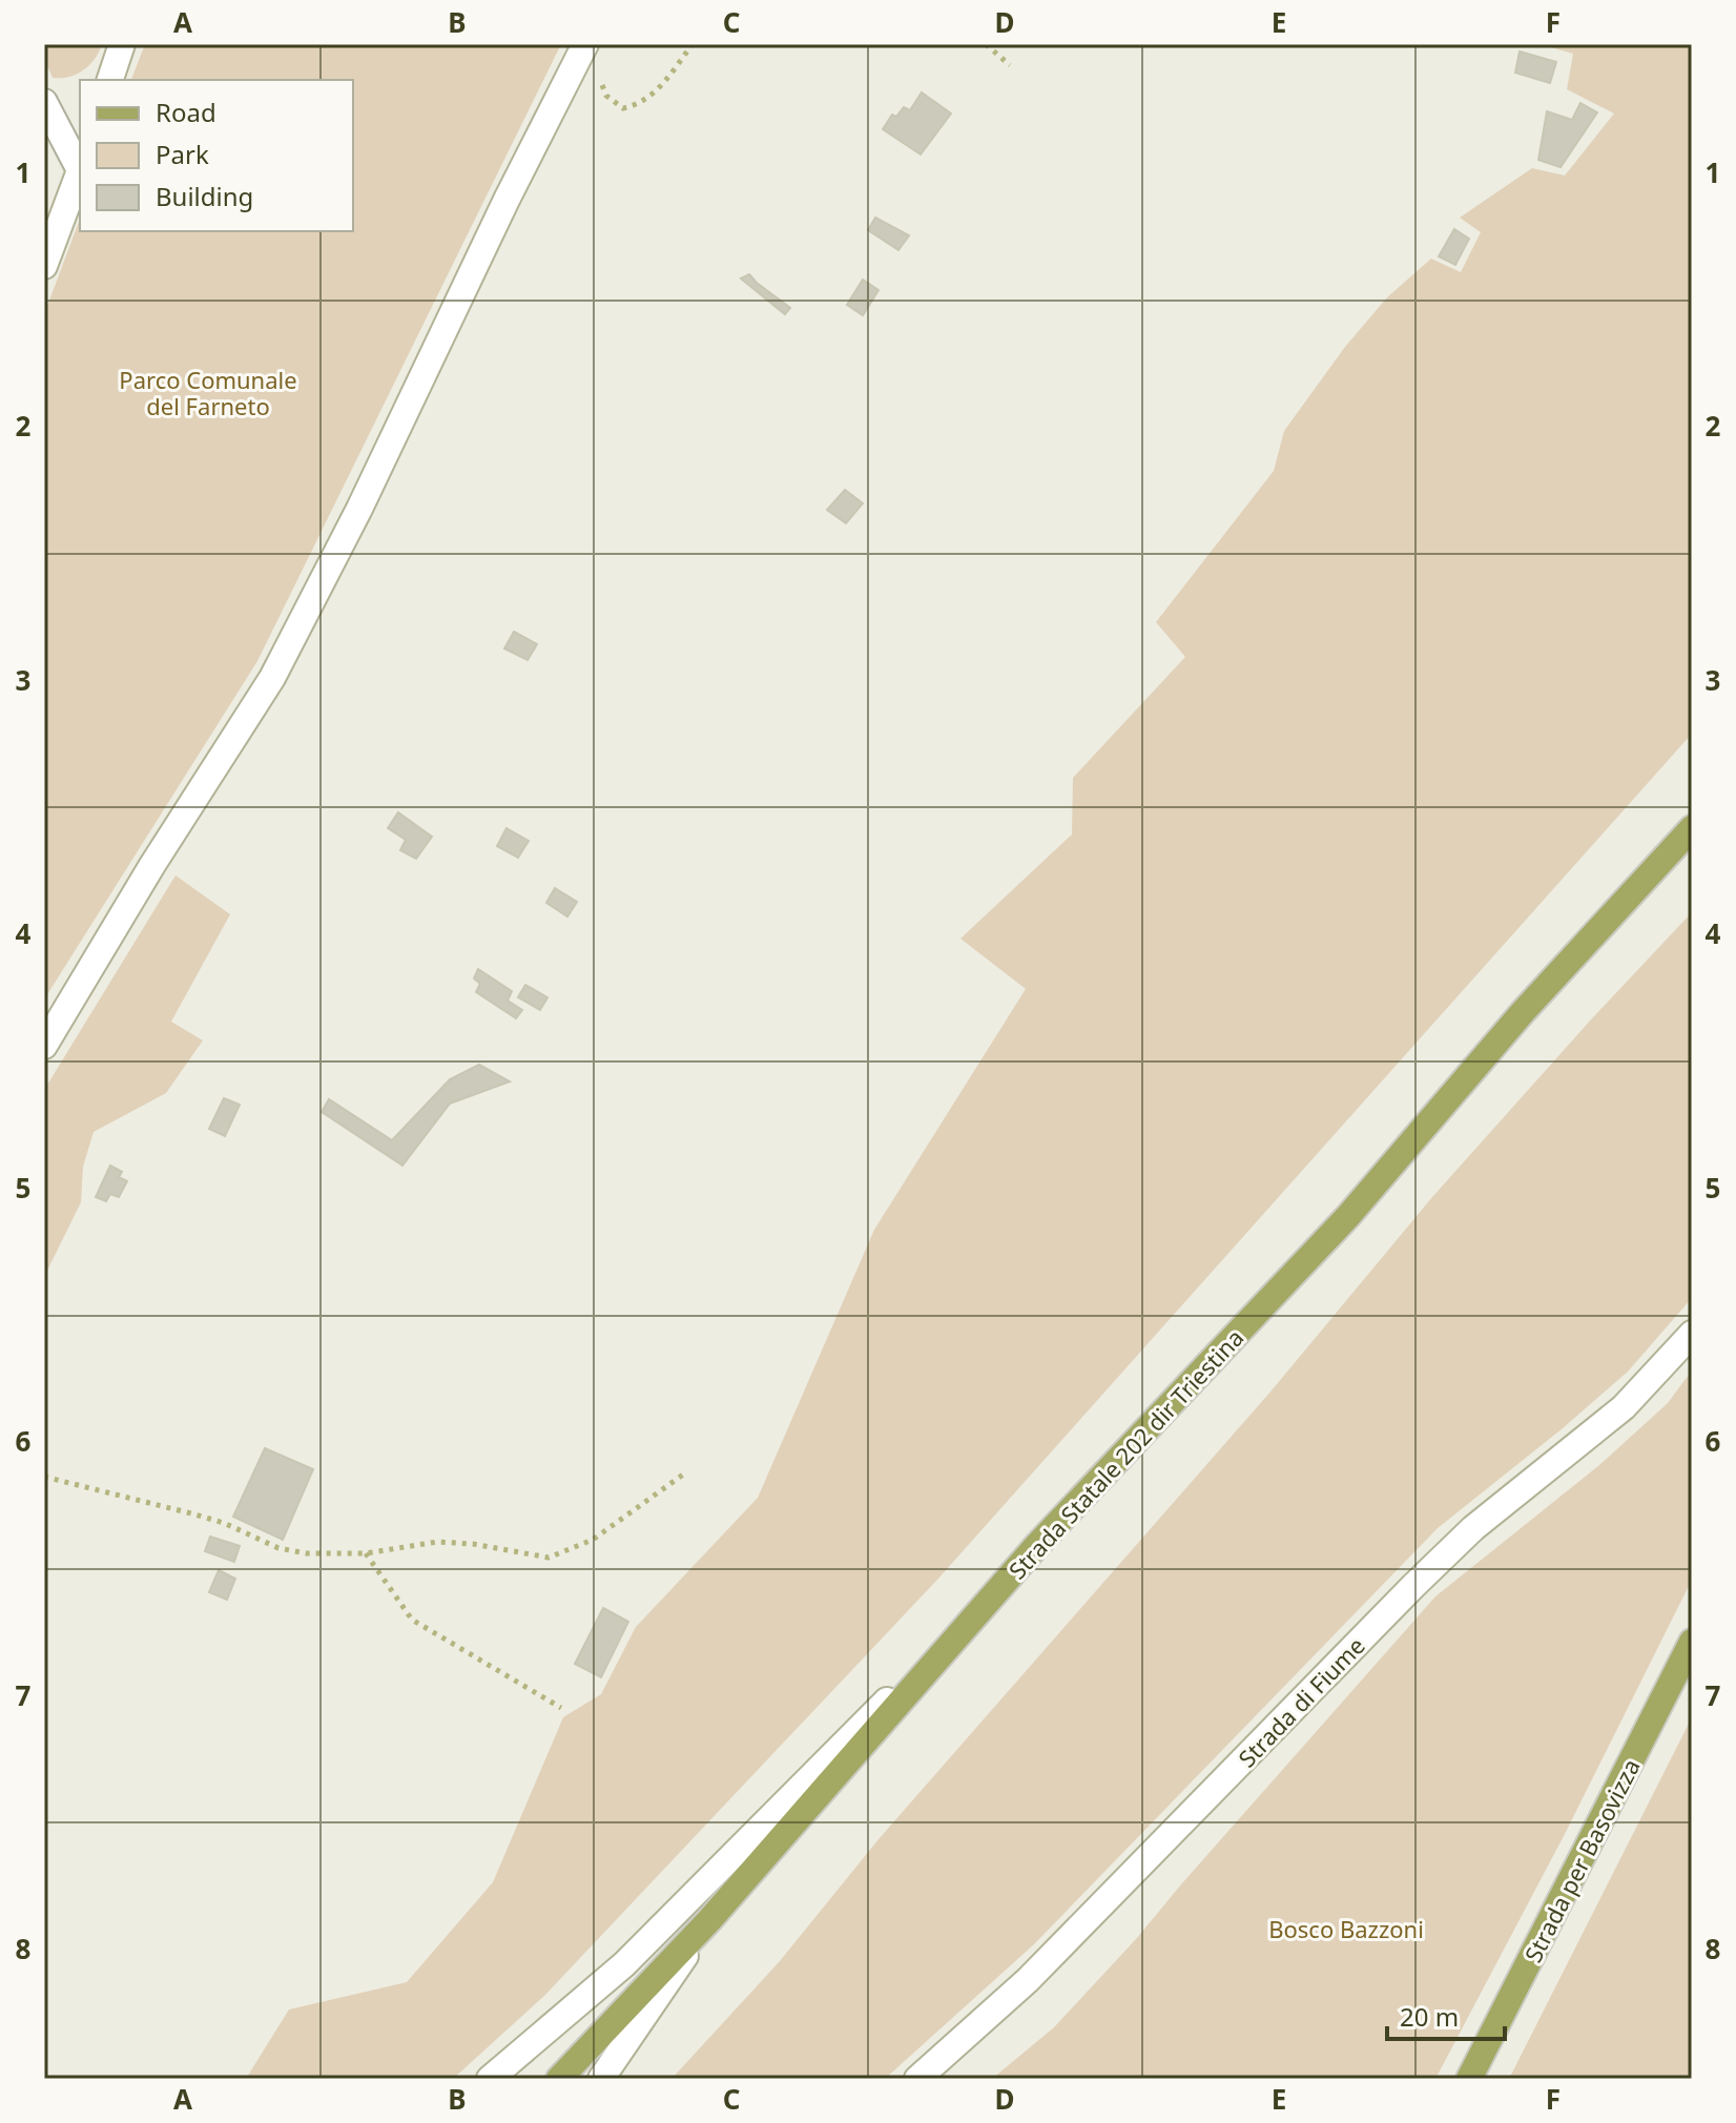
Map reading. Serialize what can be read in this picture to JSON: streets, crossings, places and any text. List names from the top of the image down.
{
  "streets": {
    "main road": ["Strada Statale 202 dir Triestina", "Strada per Basovizza"],
    "street": ["Strada di Fiume"]
  },
  "parks": ["Parco Comunale del Farneto", "Bosco Bazzoni"],
  "legend": ["Road", "Park", "Building"],
  "scale_bar": "20 m",
  "grid": {
    "columns": [
      "A",
      "B",
      "C",
      "D",
      "E",
      "F"
    ],
    "rows": [
      "1",
      "2",
      "3",
      "4",
      "5",
      "6",
      "7",
      "8"
    ]
  }
}
